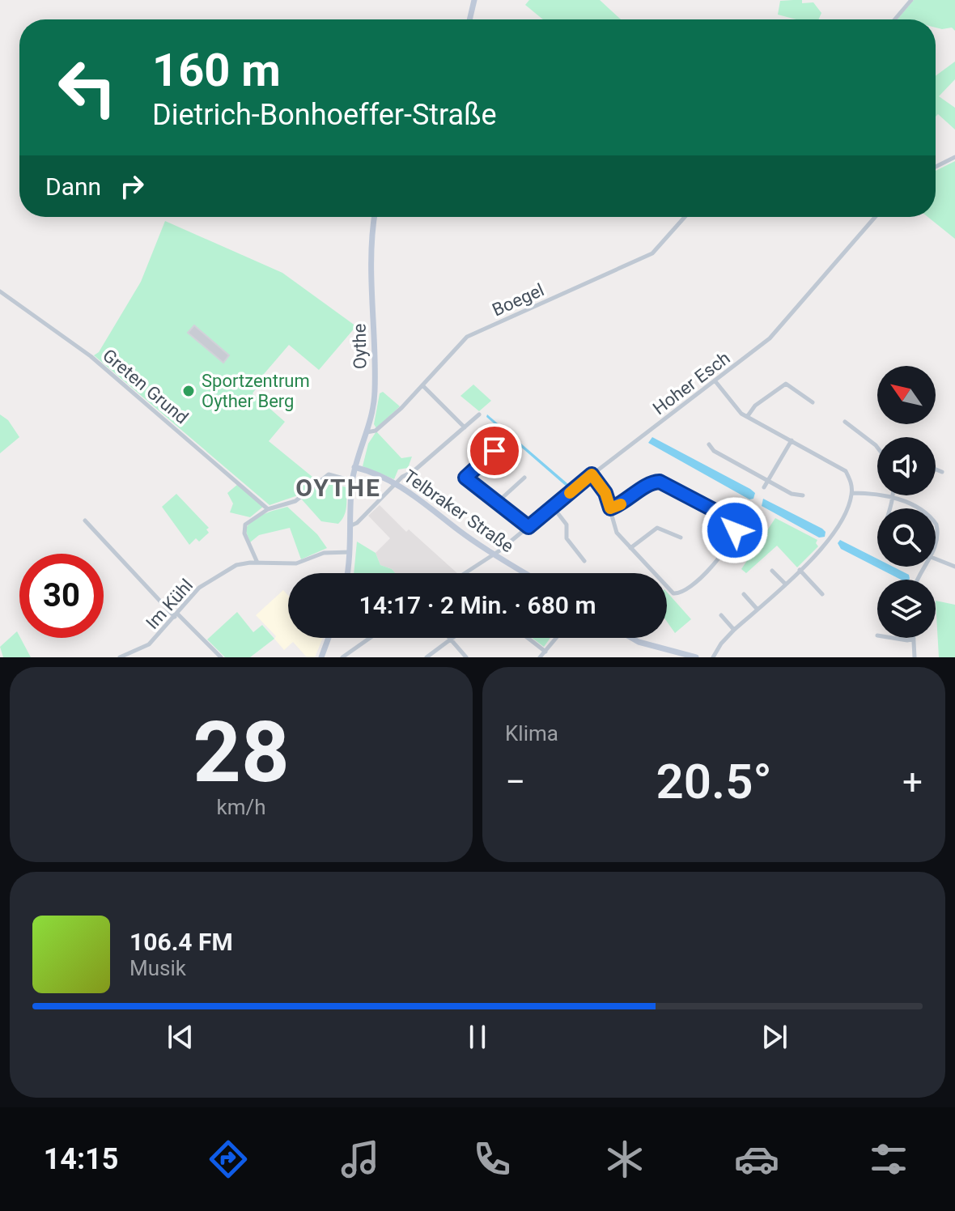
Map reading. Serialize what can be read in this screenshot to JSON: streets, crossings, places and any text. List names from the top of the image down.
{
  "streets": {
    "main road": ["Oythe", "Telbraker Straße"],
    "street": [
      "Boegel",
      "Hoher Esch",
      "Greten Grund",
      "Im Kühl"
    ]
  },
  "crossings": [
    ["Boegel", "Oythe"],
    ["Oythe", "Telbraker Straße"],
    ["Oythe", "Im Kühl"],
    ["Hoher Esch", "Telbraker Straße"]
  ],
  "districts": ["OYTHE"],
  "places": ["Sportzentrum Oyther Berg"],
  "north": "top left",
  "page": {
    "turn": ["160 m", "Dietrich-Bonhoeffer-Straße"],
    "then": "Dann",
    "limit": "30",
    "trip": "14:17 · 2 Min. · 680 m",
    "tile": [
      ["28", "km/h"],
      "Klima"
    ],
    "heat": ["−", "20.5°", "+"],
    "song": ["106.4 FM", "Musik"],
    "tabs": "14:15"
  }
}
